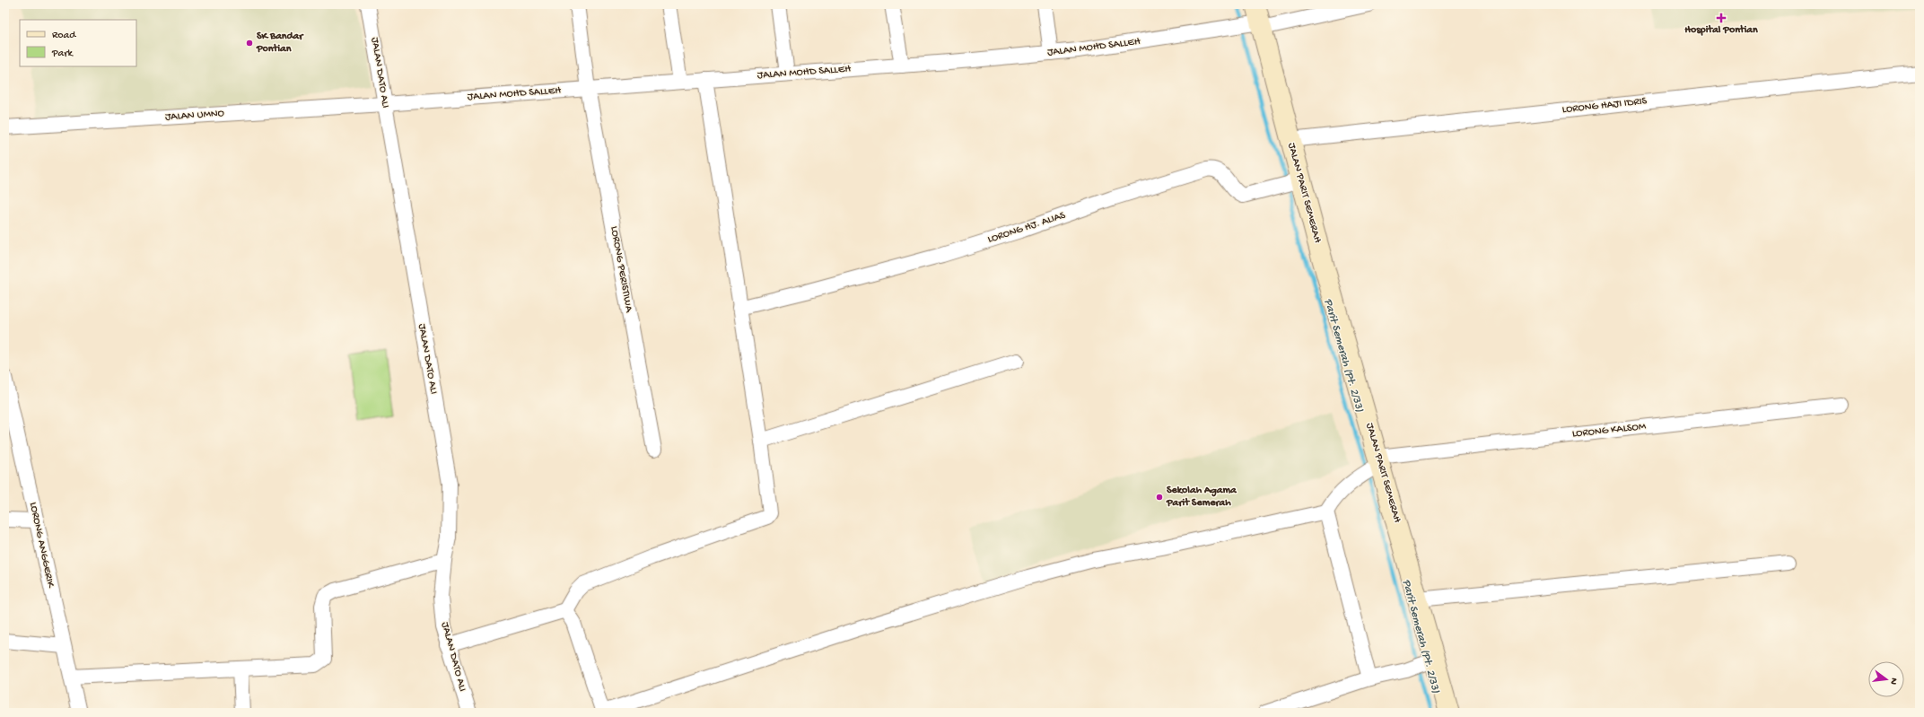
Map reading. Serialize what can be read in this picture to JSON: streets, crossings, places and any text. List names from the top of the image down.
{
  "streets": {
    "main road": ["JALAN PARIT SEMERAH"],
    "street": [
      "JALAN MOHD SALLEH",
      "JALAN DATO ALI",
      "LORONG HAJI IDRIS",
      "JALAN UMNO",
      "LORONG HJ. ALIAS",
      "LORONG PERISTIWA",
      "LORONG KALSOM",
      "LORONG ANGGERIK"
    ]
  },
  "crossings": [
    ["JALAN MOHD SALLEH", "JALAN DATO ALI"],
    ["JALAN MOHD SALLEH", "JALAN UMNO"],
    ["JALAN MOHD SALLEH", "JALAN PARIT SEMERAH"],
    ["JALAN MOHD SALLEH", "LORONG PERISTIWA"],
    ["JALAN DATO ALI", "JALAN UMNO"],
    ["LORONG HAJI IDRIS", "JALAN PARIT SEMERAH"],
    ["JALAN PARIT SEMERAH", "LORONG HJ. ALIAS"],
    ["JALAN PARIT SEMERAH", "LORONG KALSOM"]
  ],
  "water": ["Parit Semerah (Pt. 2/33)"],
  "places": {
    "health": ["Hospital Pontian"],
    "other": ["SK Bandar Pontian", "Sekolah Agama Parit Semerah"]
  },
  "legend": ["Road", "Park"],
  "north": "right"
}
